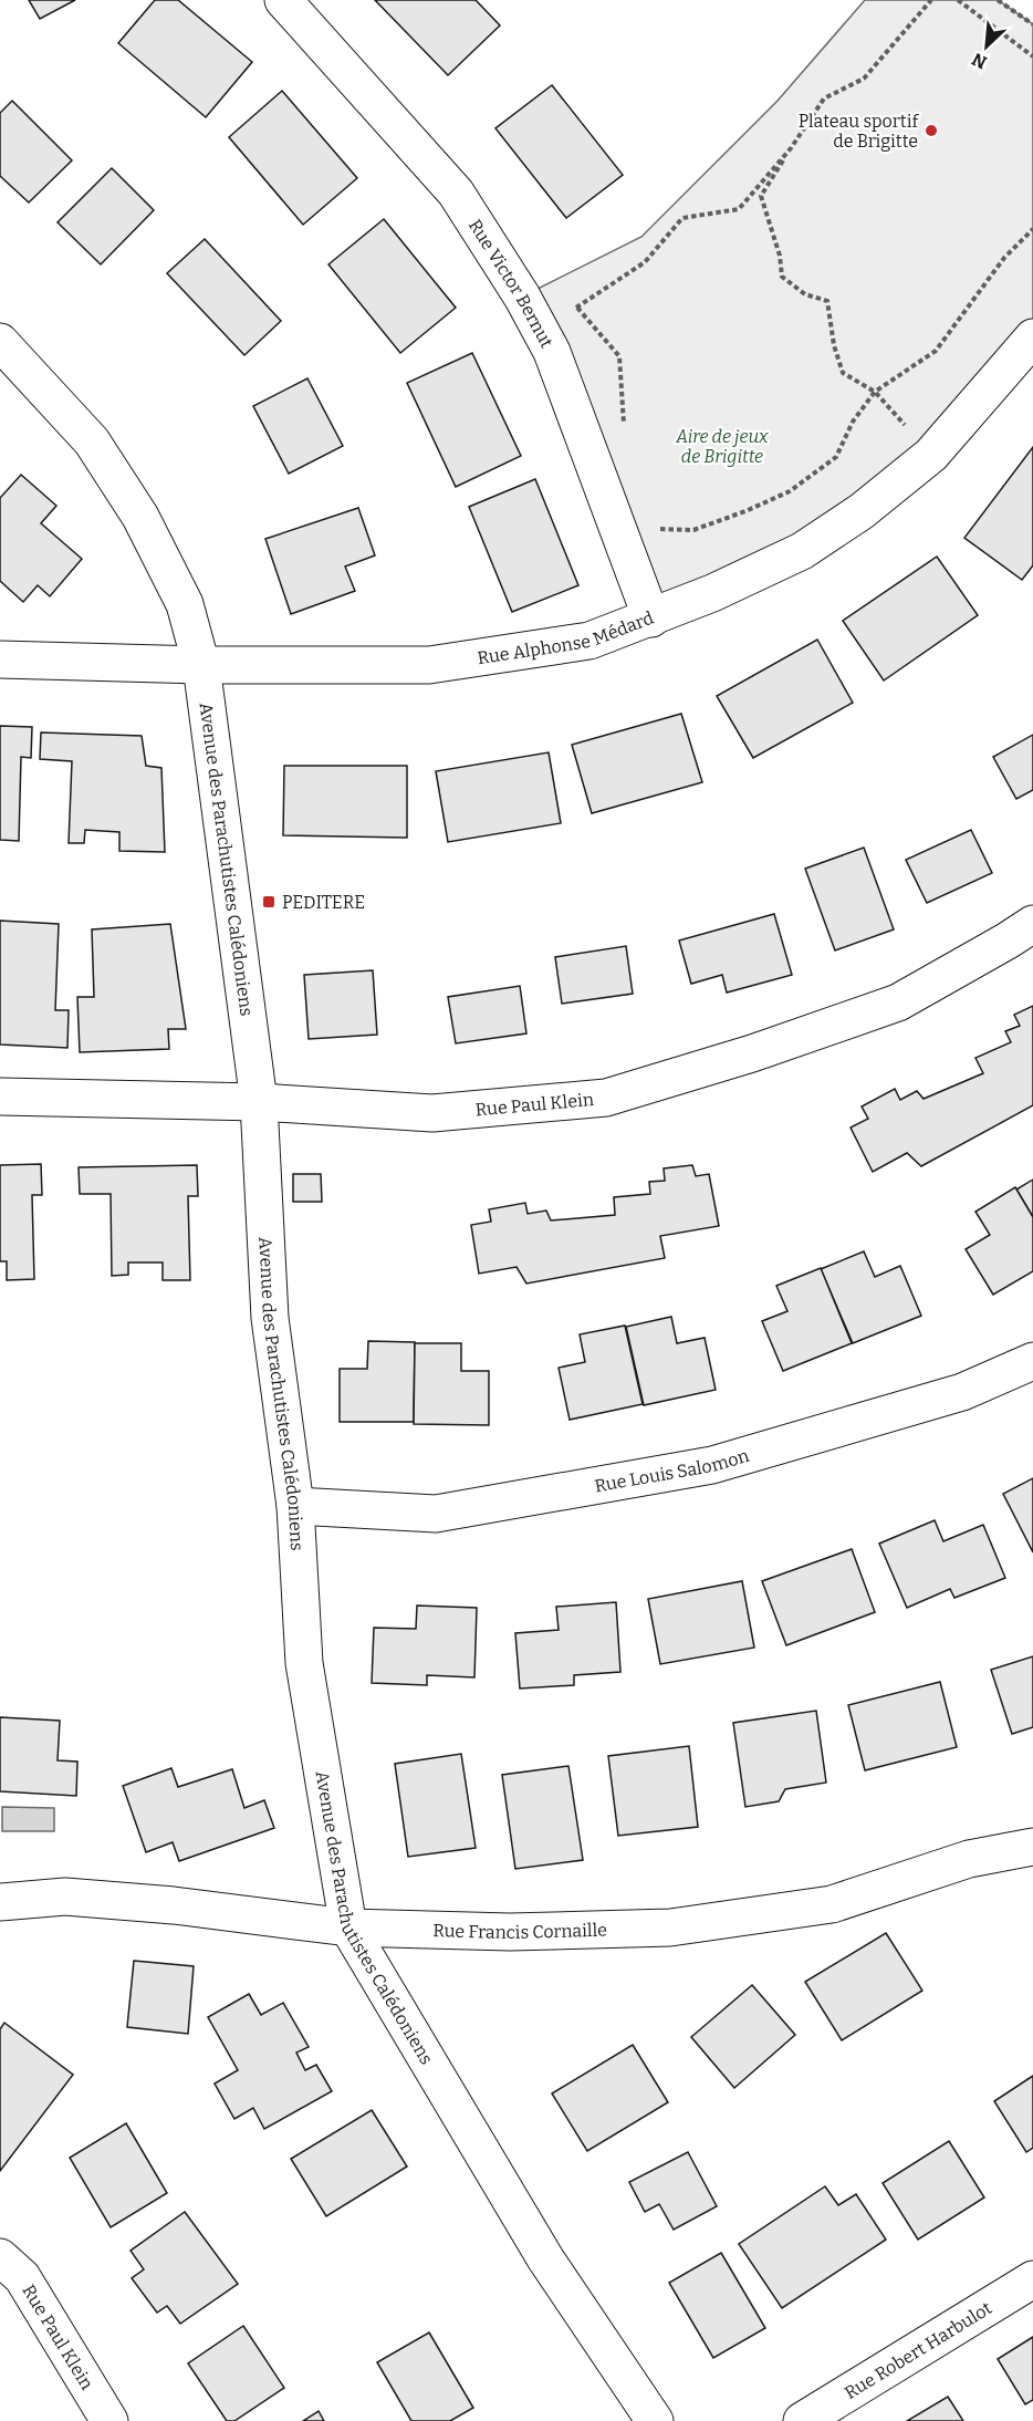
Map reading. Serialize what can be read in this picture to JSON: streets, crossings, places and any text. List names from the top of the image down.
{
  "streets": {
    "street": [
      "Rue Victor Bernut",
      "Rue Alphonse Médard",
      "Avenue des Parachutistes Calédoniens",
      "Rue Paul Klein",
      "Rue Louis Salomon",
      "Rue Francis Cornaille",
      "Rue Robert Harbulot"
    ]
  },
  "crossings": [
    ["Rue Victor Bernut", "Rue Alphonse Médard"],
    ["Rue Alphonse Médard", "Avenue des Parachutistes Calédoniens"],
    ["Avenue des Parachutistes Calédoniens", "Rue Paul Klein"],
    ["Avenue des Parachutistes Calédoniens", "Rue Louis Salomon"],
    ["Avenue des Parachutistes Calédoniens", "Rue Francis Cornaille"]
  ],
  "parks": ["Aire de jeux de Brigitte"],
  "places": {
    "other": ["Plateau sportif de Brigitte"],
    "transit": ["PEDITERE"]
  },
  "north": "bottom left"
}
